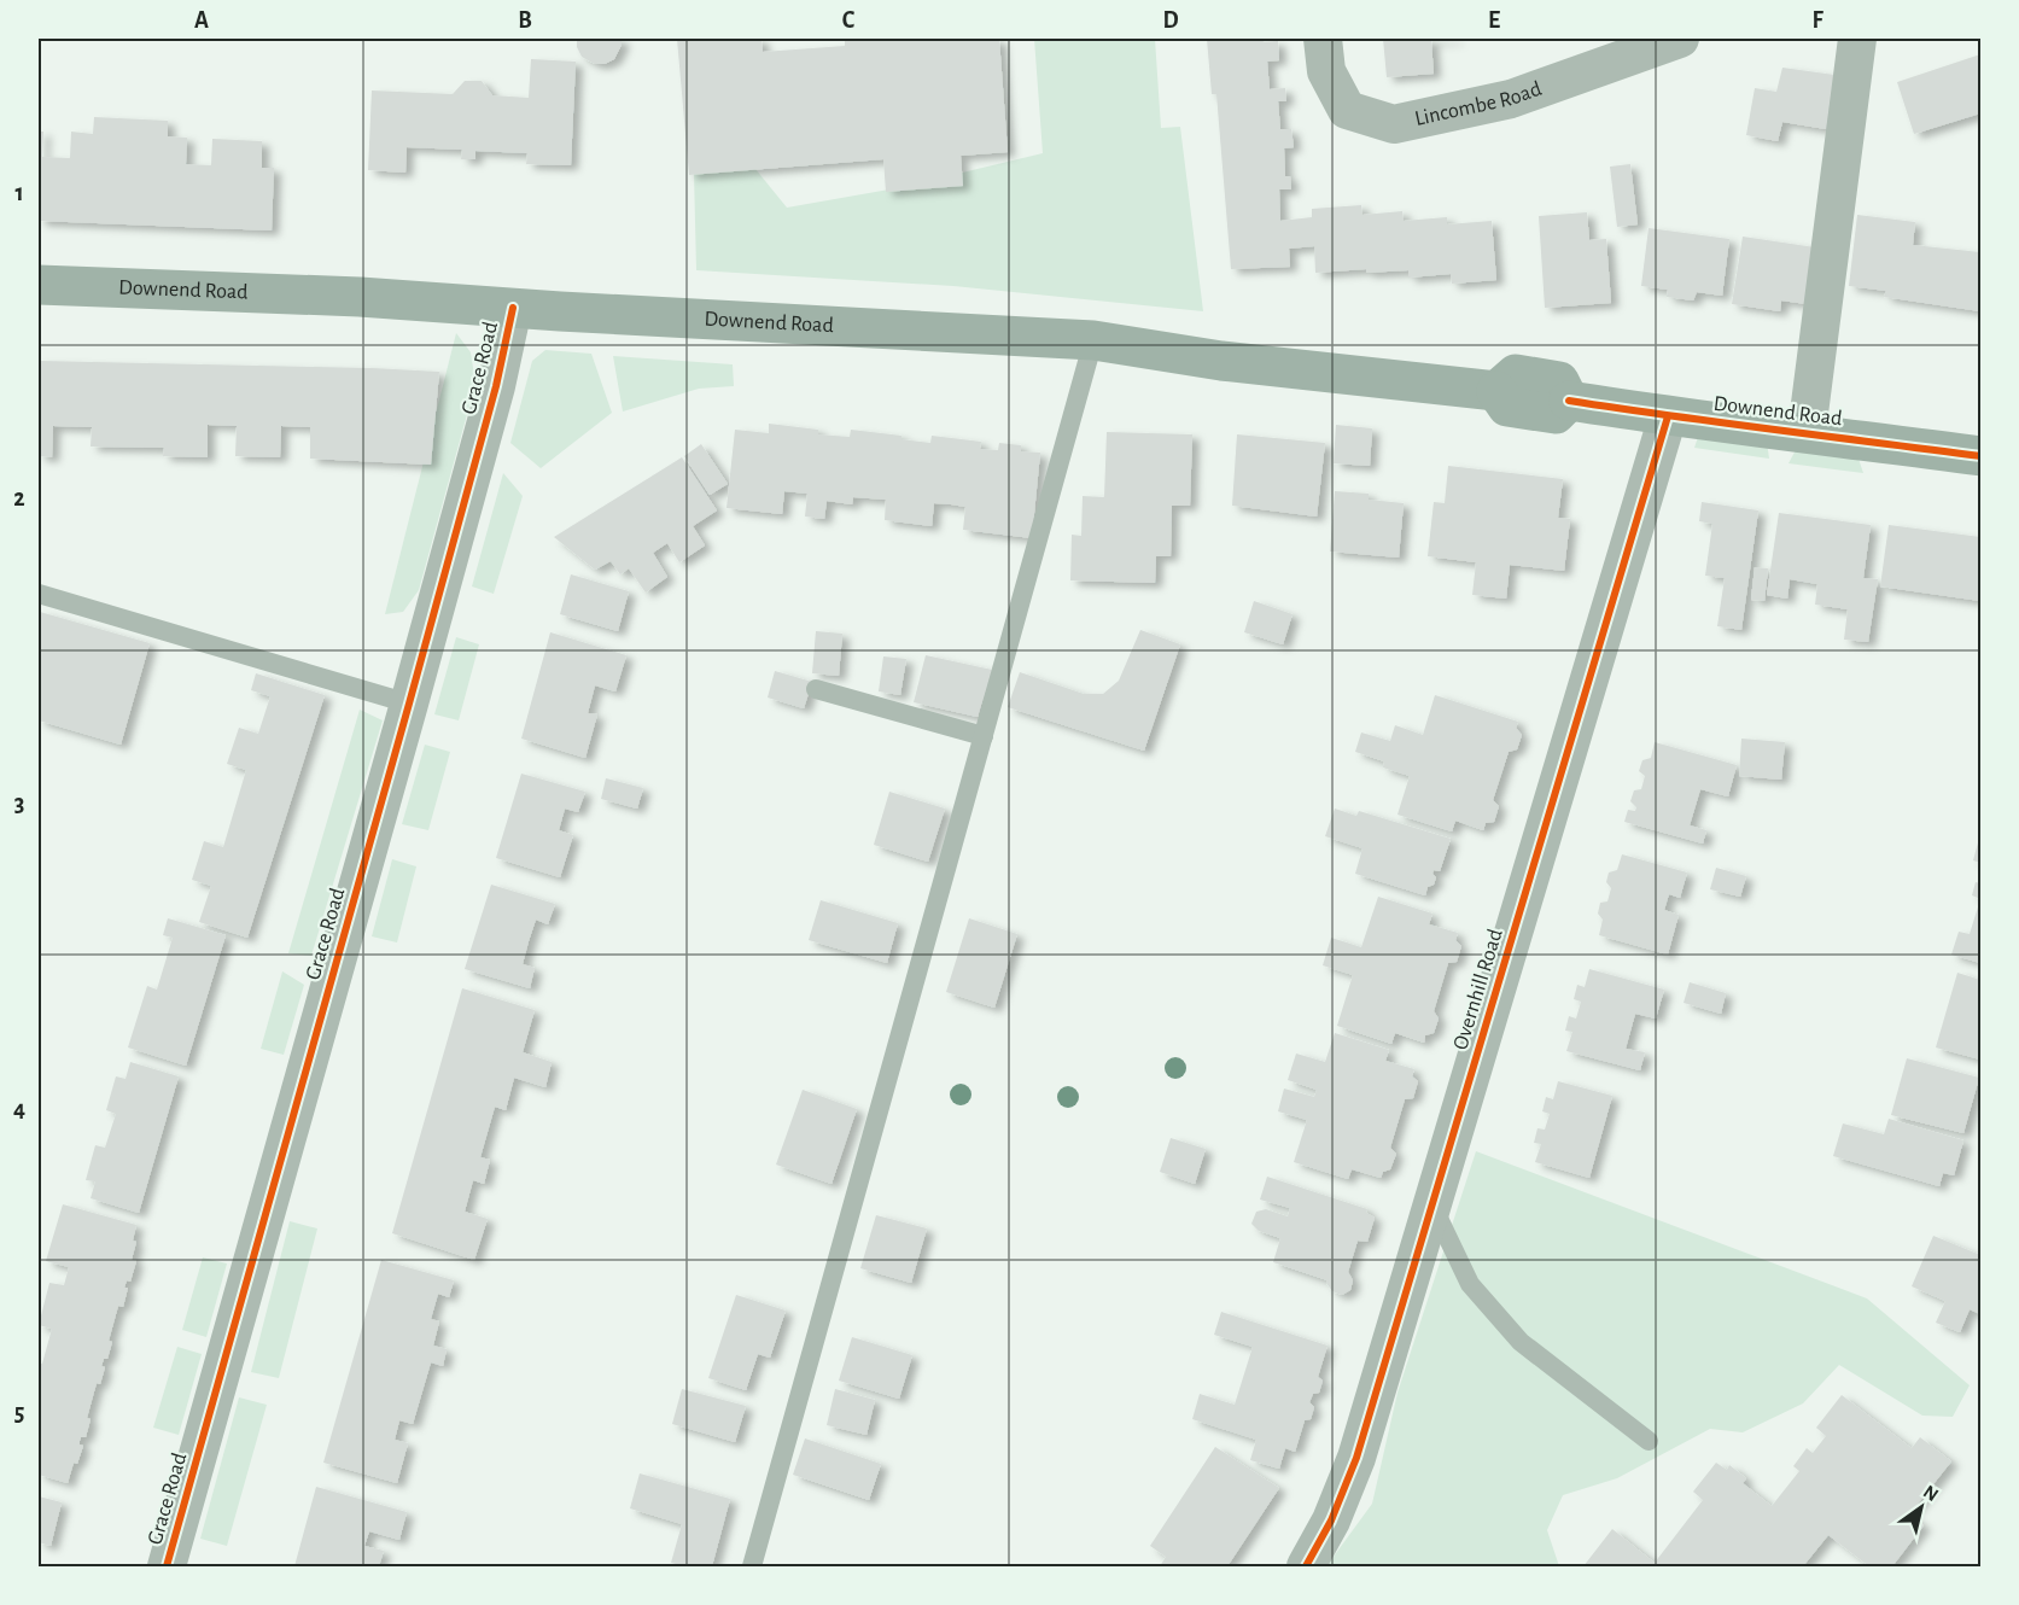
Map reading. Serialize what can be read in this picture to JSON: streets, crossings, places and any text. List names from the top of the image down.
{
  "streets": {
    "main road": ["Downend Road"],
    "street": ["Lincombe Road", "Grace Road", "Overnhill Road"]
  },
  "crossings": [
    ["Downend Road", "Grace Road"],
    ["Downend Road", "Overnhill Road"]
  ],
  "north": "top right",
  "grid": {
    "columns": [
      "A",
      "B",
      "C",
      "D",
      "E",
      "F"
    ],
    "rows": [
      "1",
      "2",
      "3",
      "4",
      "5"
    ]
  }
}
